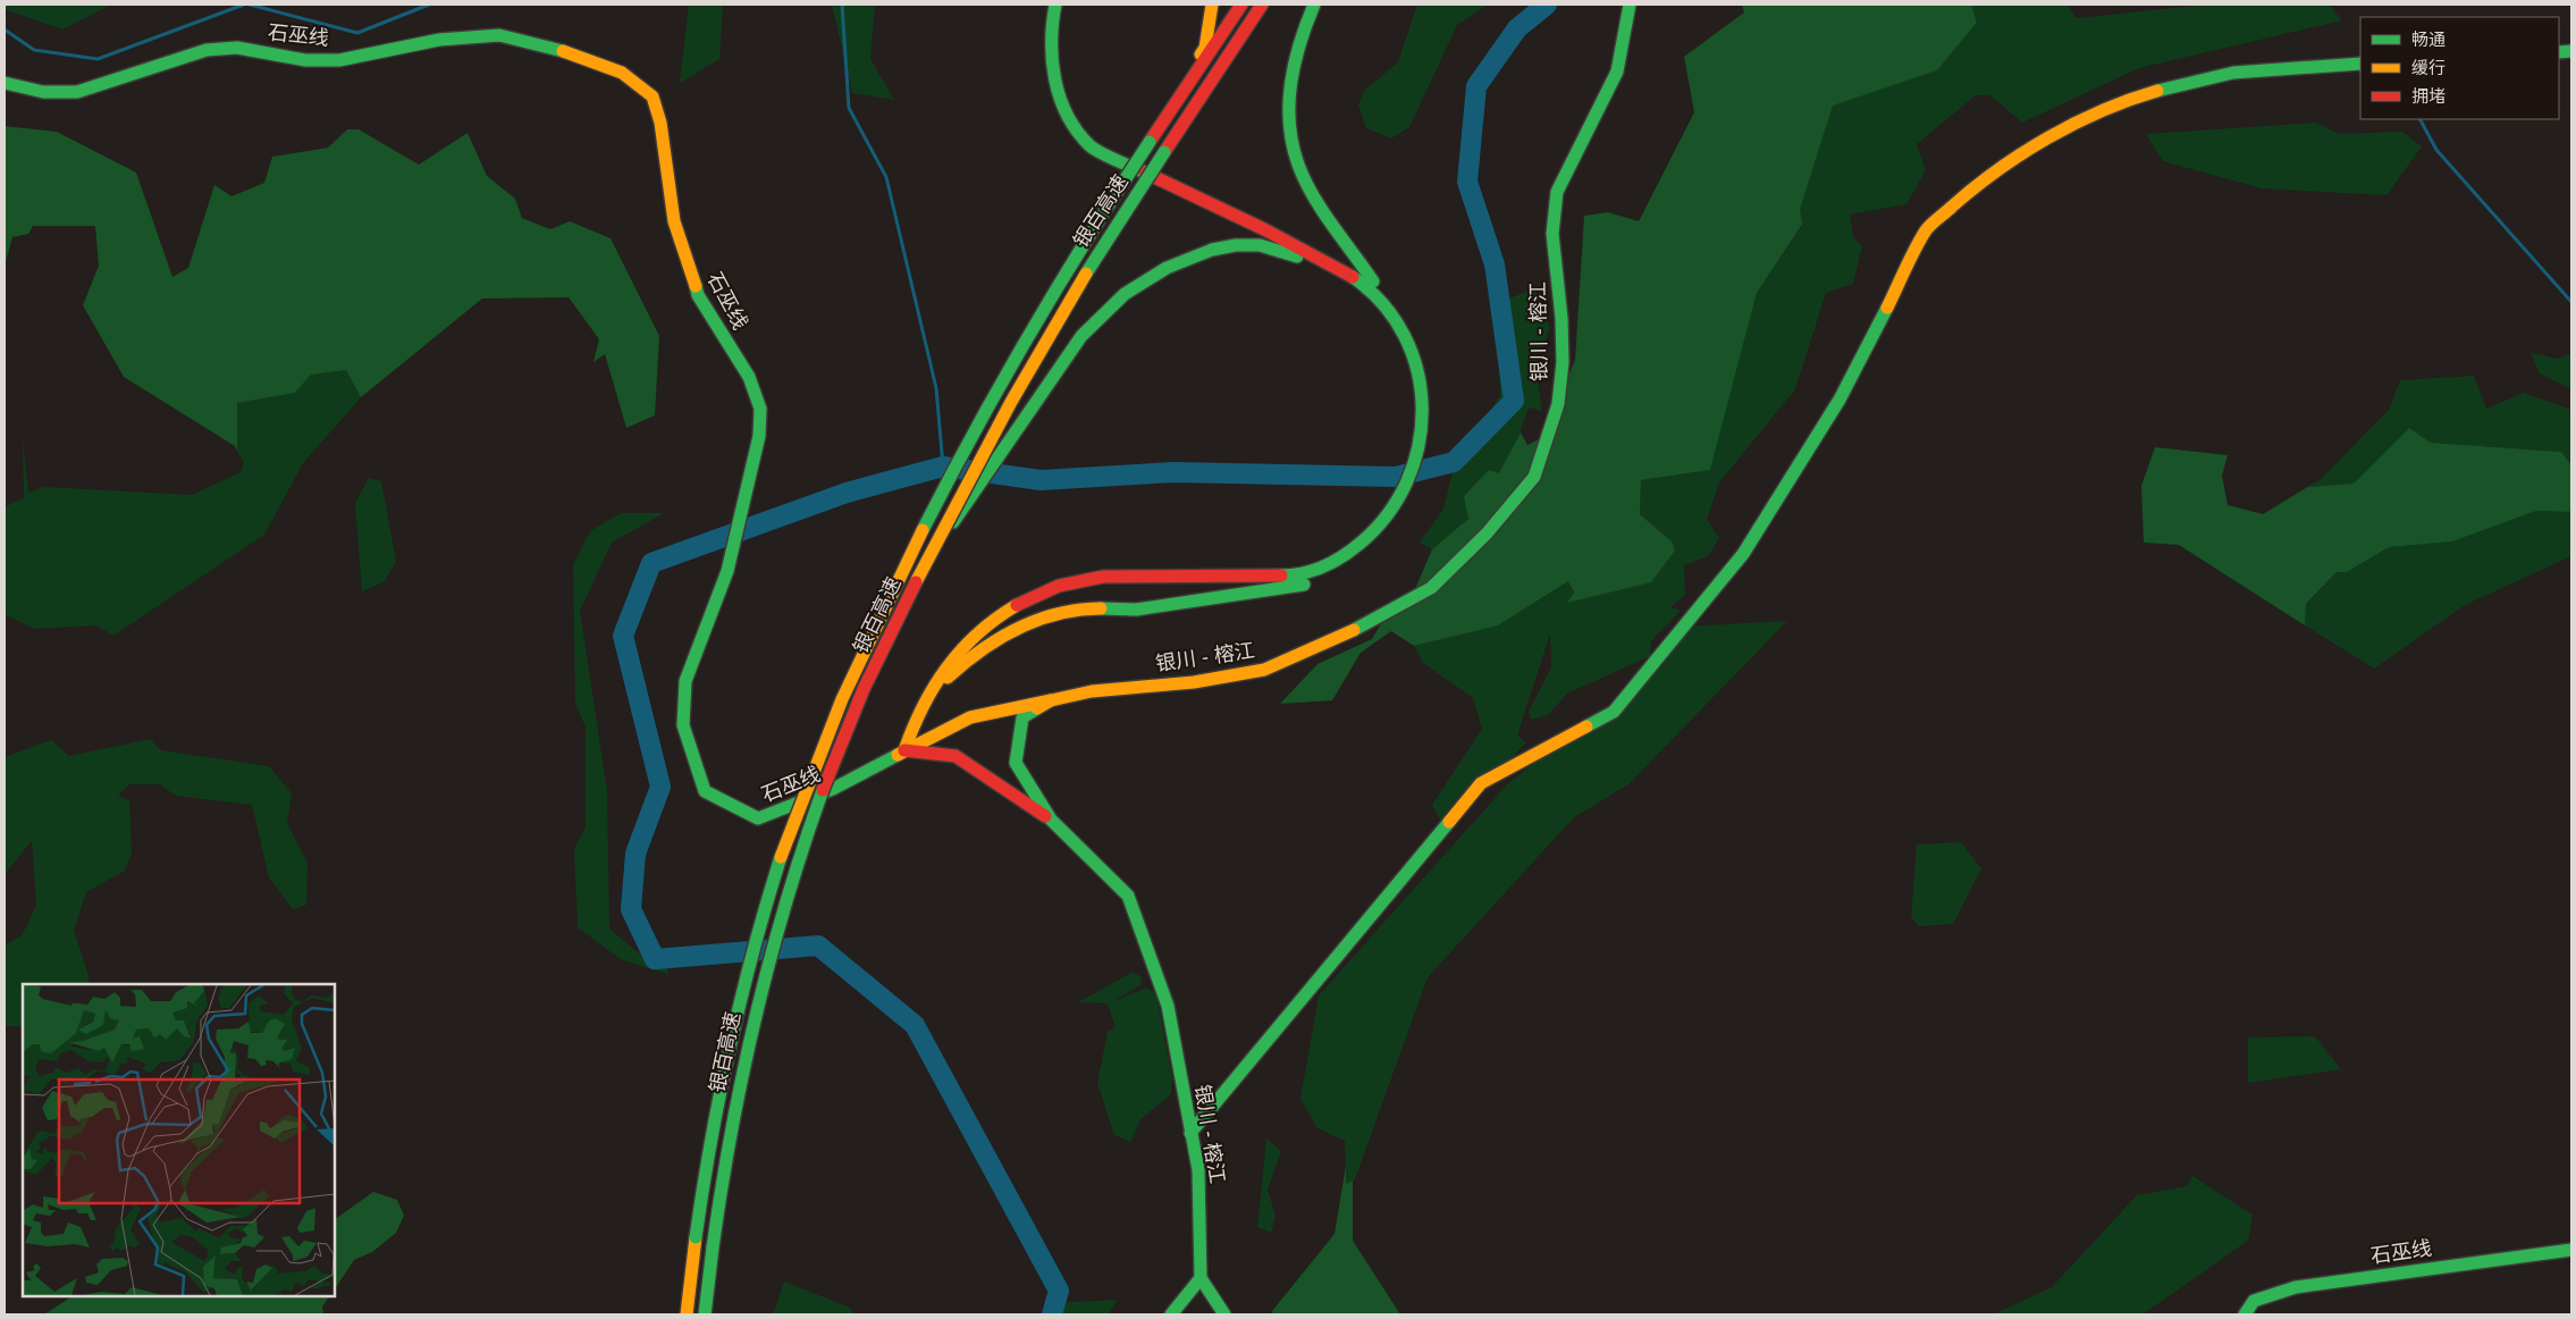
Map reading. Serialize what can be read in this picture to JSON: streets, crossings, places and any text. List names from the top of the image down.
{
  "streets": {
    "main road": ["石巫线", "银百高速", "银川 - 榕江"]
  },
  "crossings": [
    ["石巫线", "银川 - 榕江"]
  ],
  "legend": ["畅通", "缓行", "拥堵"]
}
